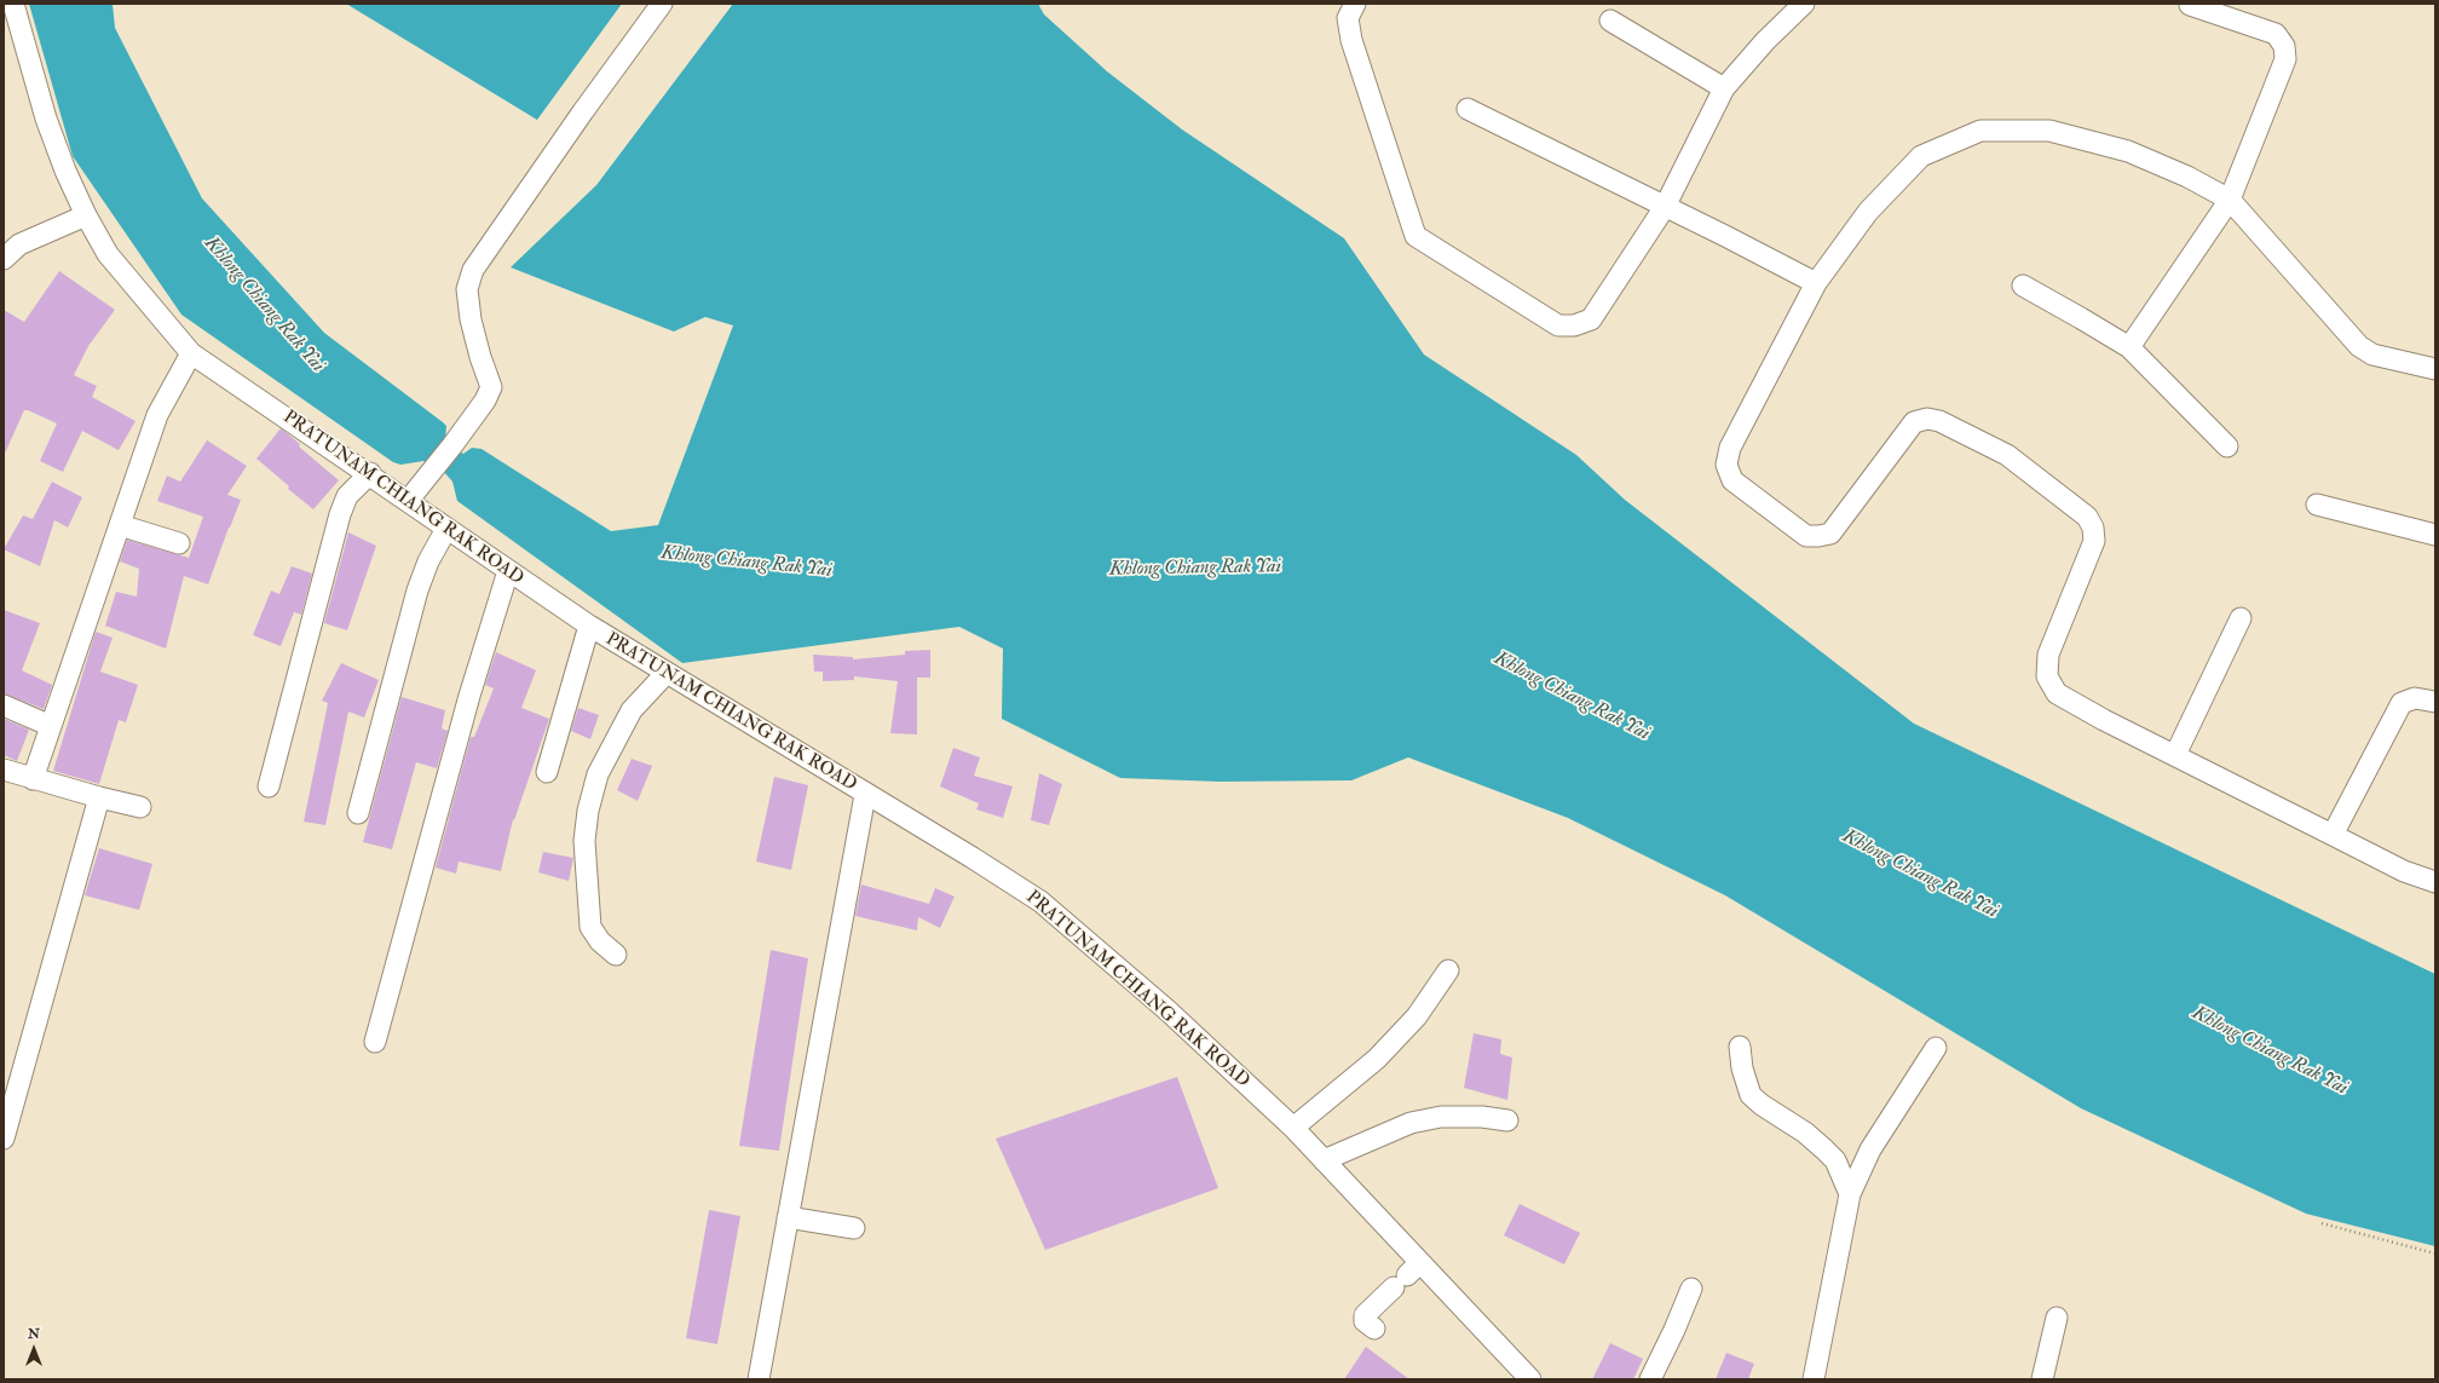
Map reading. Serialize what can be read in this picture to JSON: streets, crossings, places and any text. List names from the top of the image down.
{
  "streets": {
    "street": ["PRATUNAM CHIANG RAK ROAD"]
  },
  "water": ["Khlong Chiang Rak Yai"],
  "north": "top"
}
